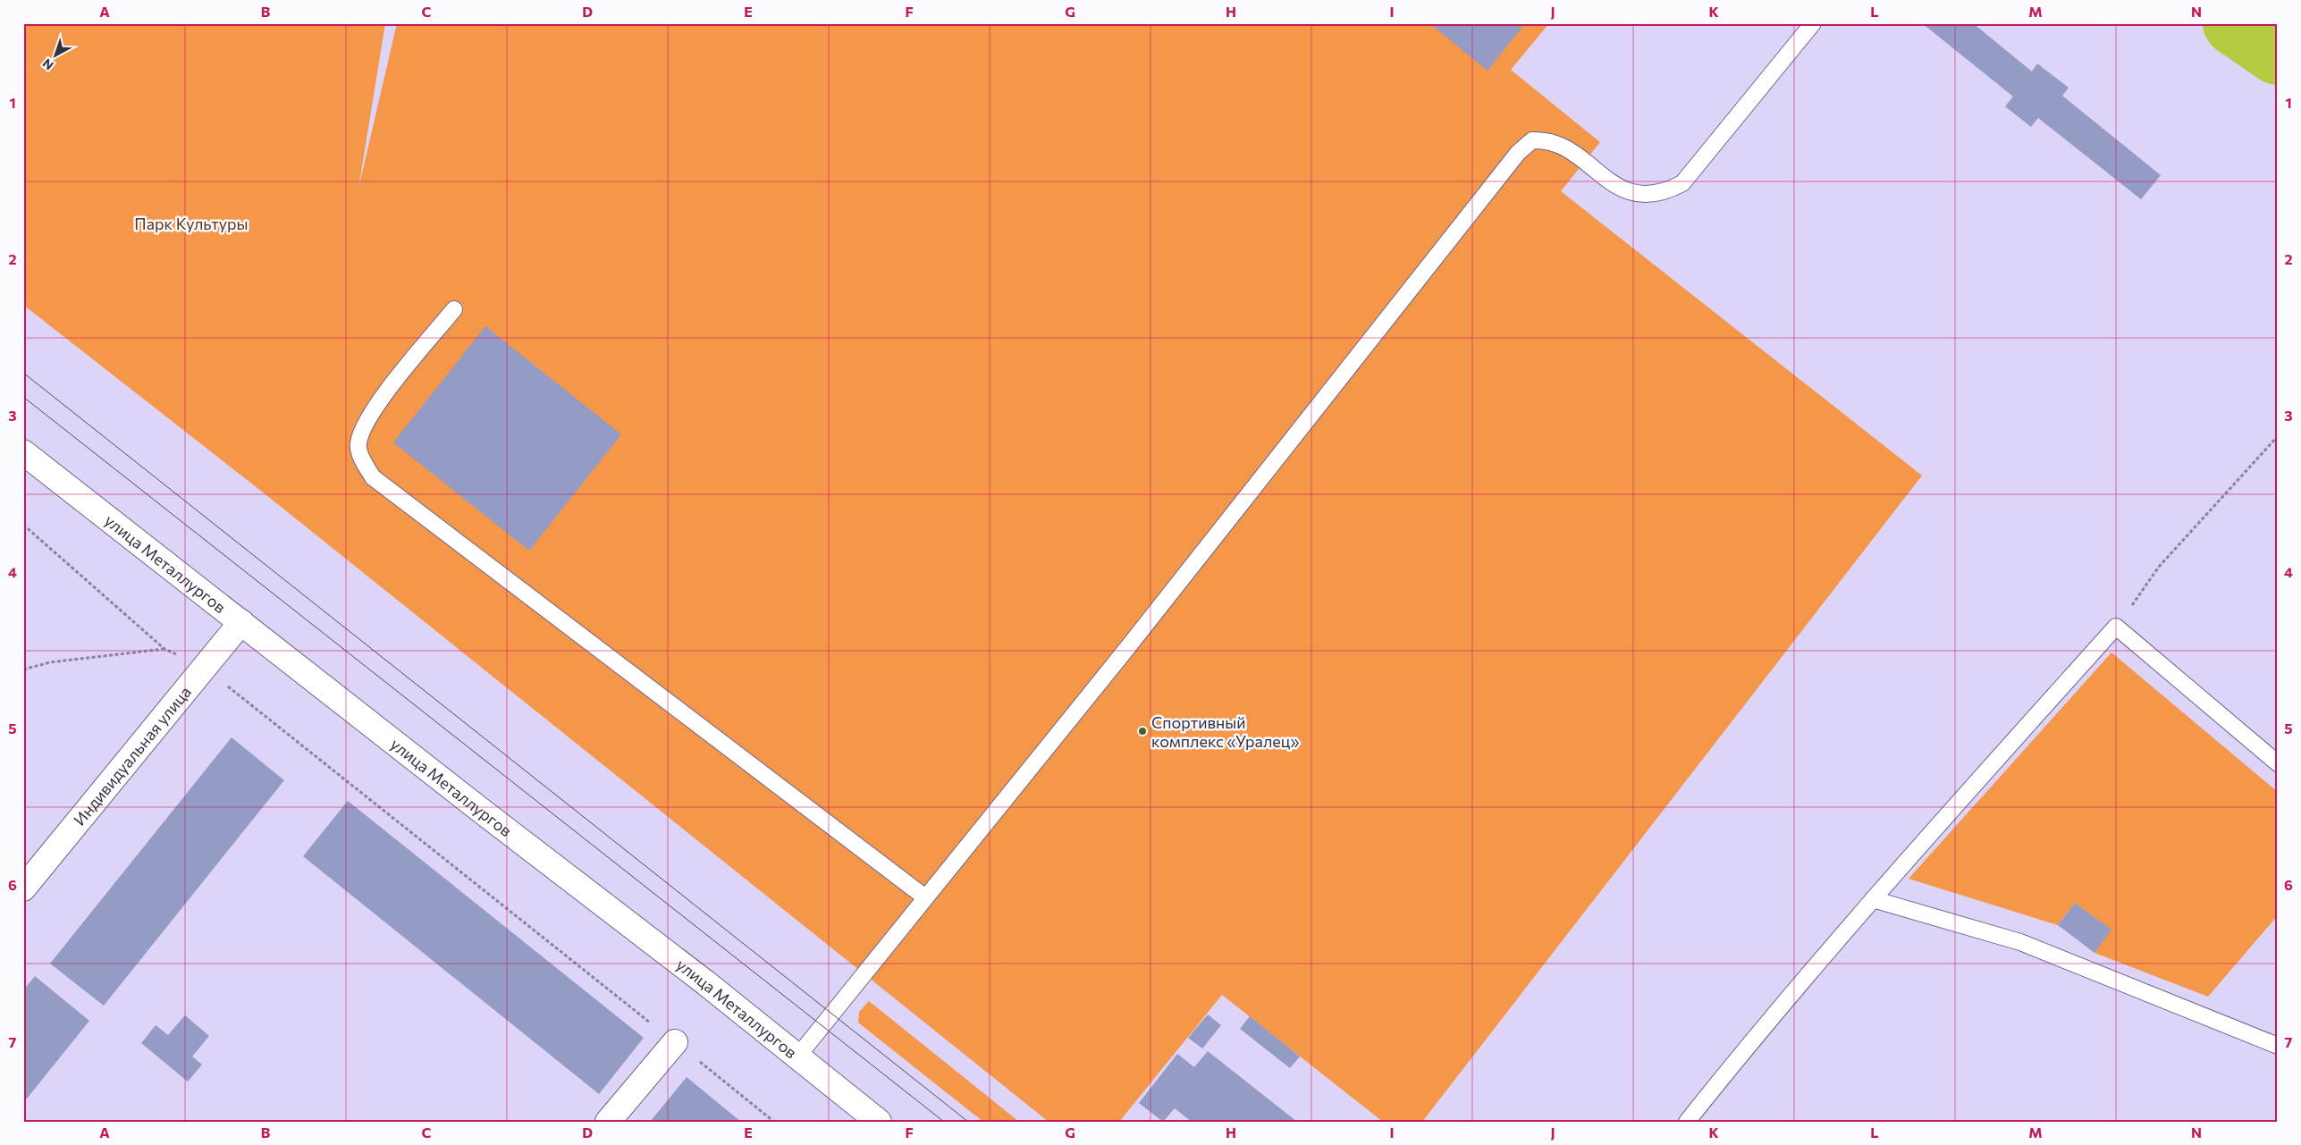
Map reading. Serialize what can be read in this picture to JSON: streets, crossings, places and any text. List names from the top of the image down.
{
  "streets": {
    "main road": ["улица Металлургов", "Индивидуальная улица"]
  },
  "crossings": [
    ["улица Металлургов", "Индивидуальная улица"]
  ],
  "parks": ["Парк Культуры"],
  "places": ["Спортивный комплекс «Уралец»"],
  "north": "bottom left",
  "grid": {
    "columns": [
      "A",
      "B",
      "C",
      "D",
      "E",
      "F",
      "G",
      "H",
      "I",
      "J",
      "K",
      "L",
      "M",
      "N"
    ],
    "rows": [
      "1",
      "2",
      "3",
      "4",
      "5",
      "6",
      "7"
    ]
  }
}
